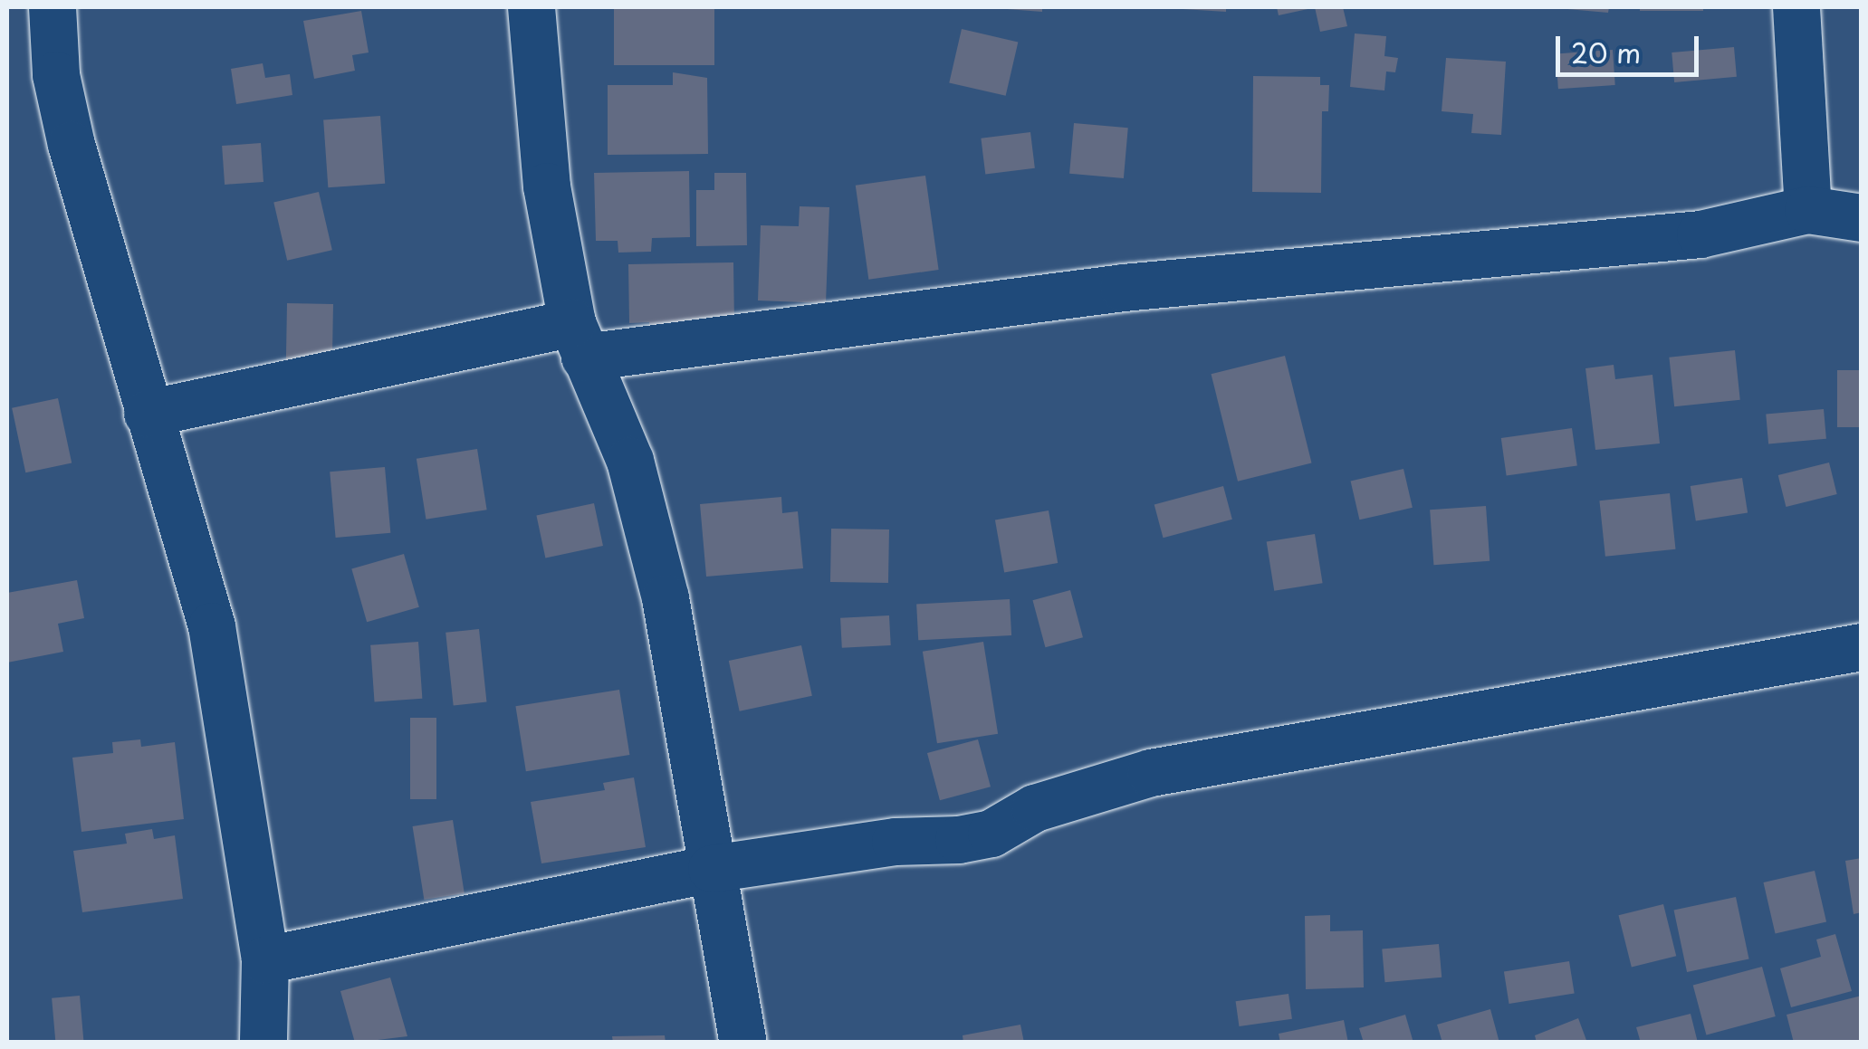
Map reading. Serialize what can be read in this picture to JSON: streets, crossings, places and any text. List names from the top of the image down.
{
  "scale_bar": "20 m"
}
